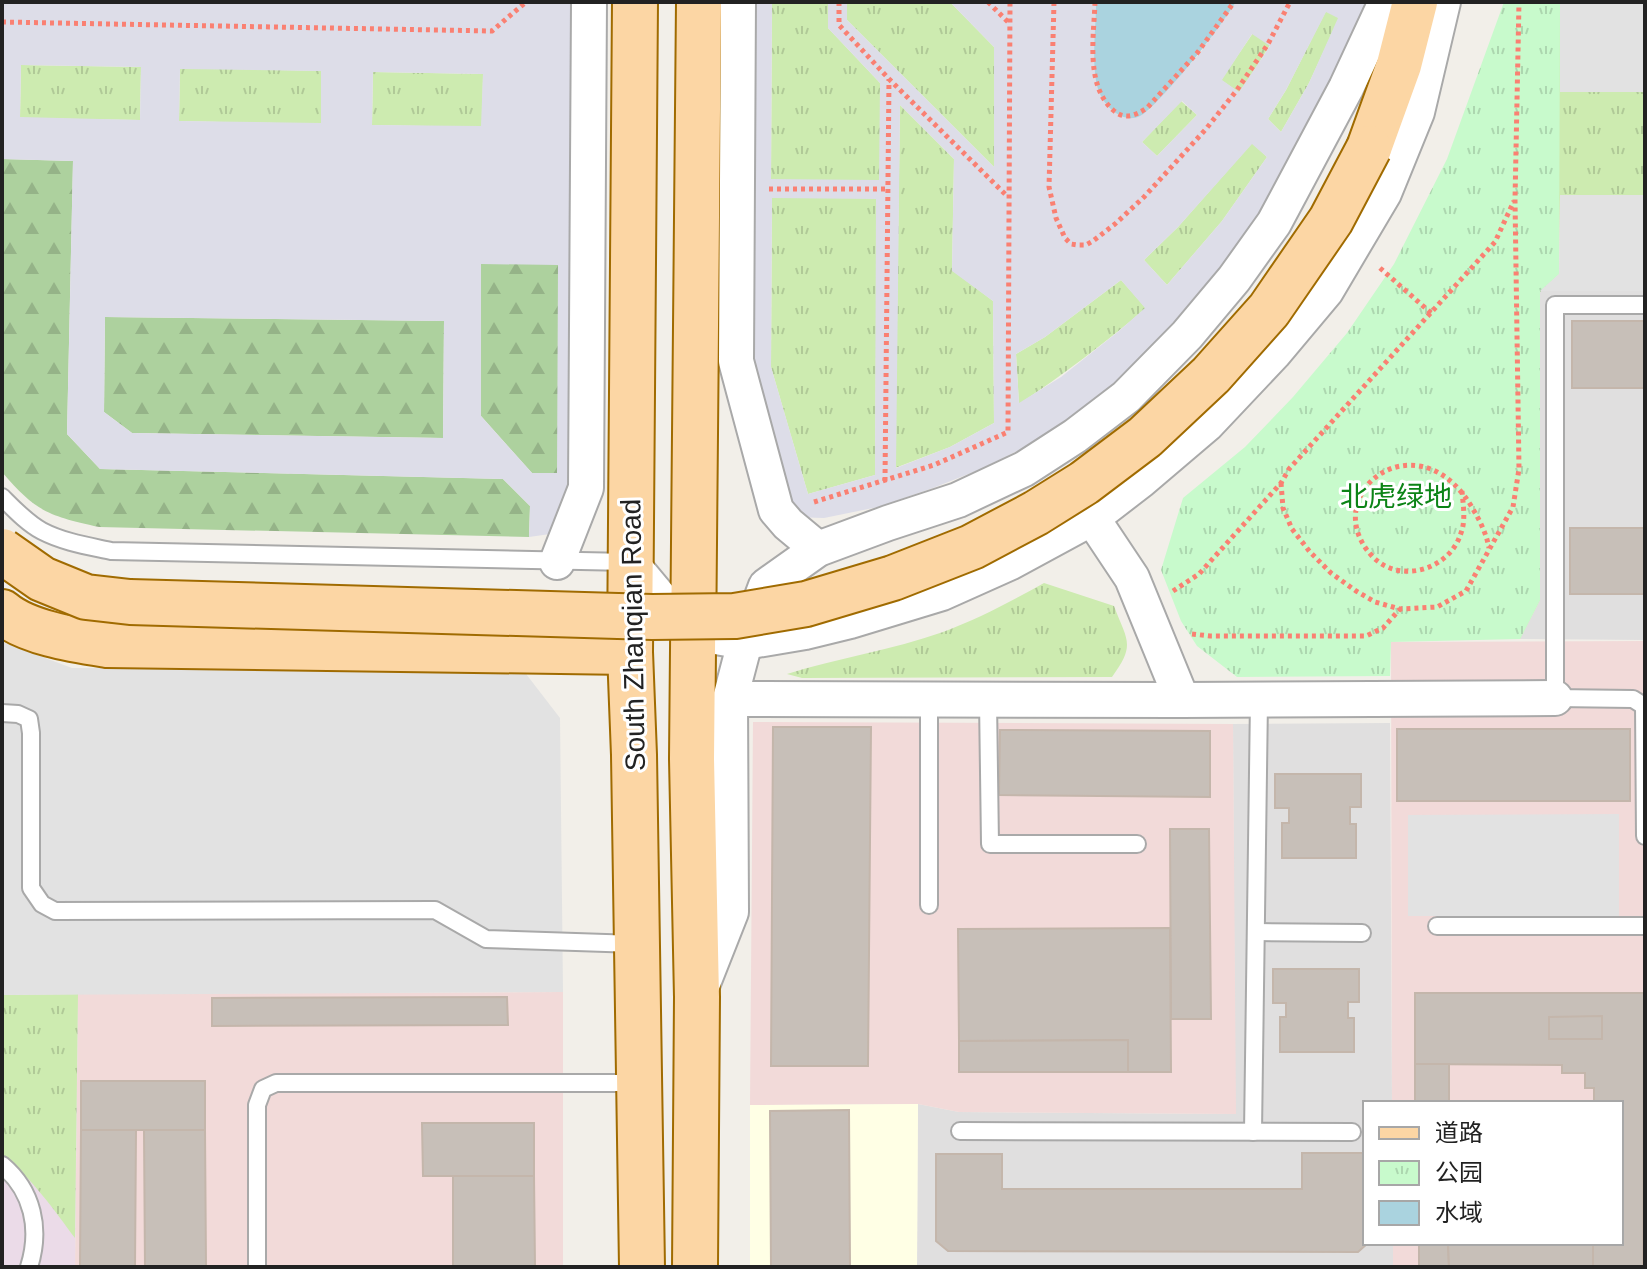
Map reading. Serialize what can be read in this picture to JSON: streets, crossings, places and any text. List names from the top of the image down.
{
  "streets": {
    "main road": ["South Zhanqian Road"]
  },
  "parks": ["北虎绿地"],
  "legend": ["道路", "公园", "水域"]
}
